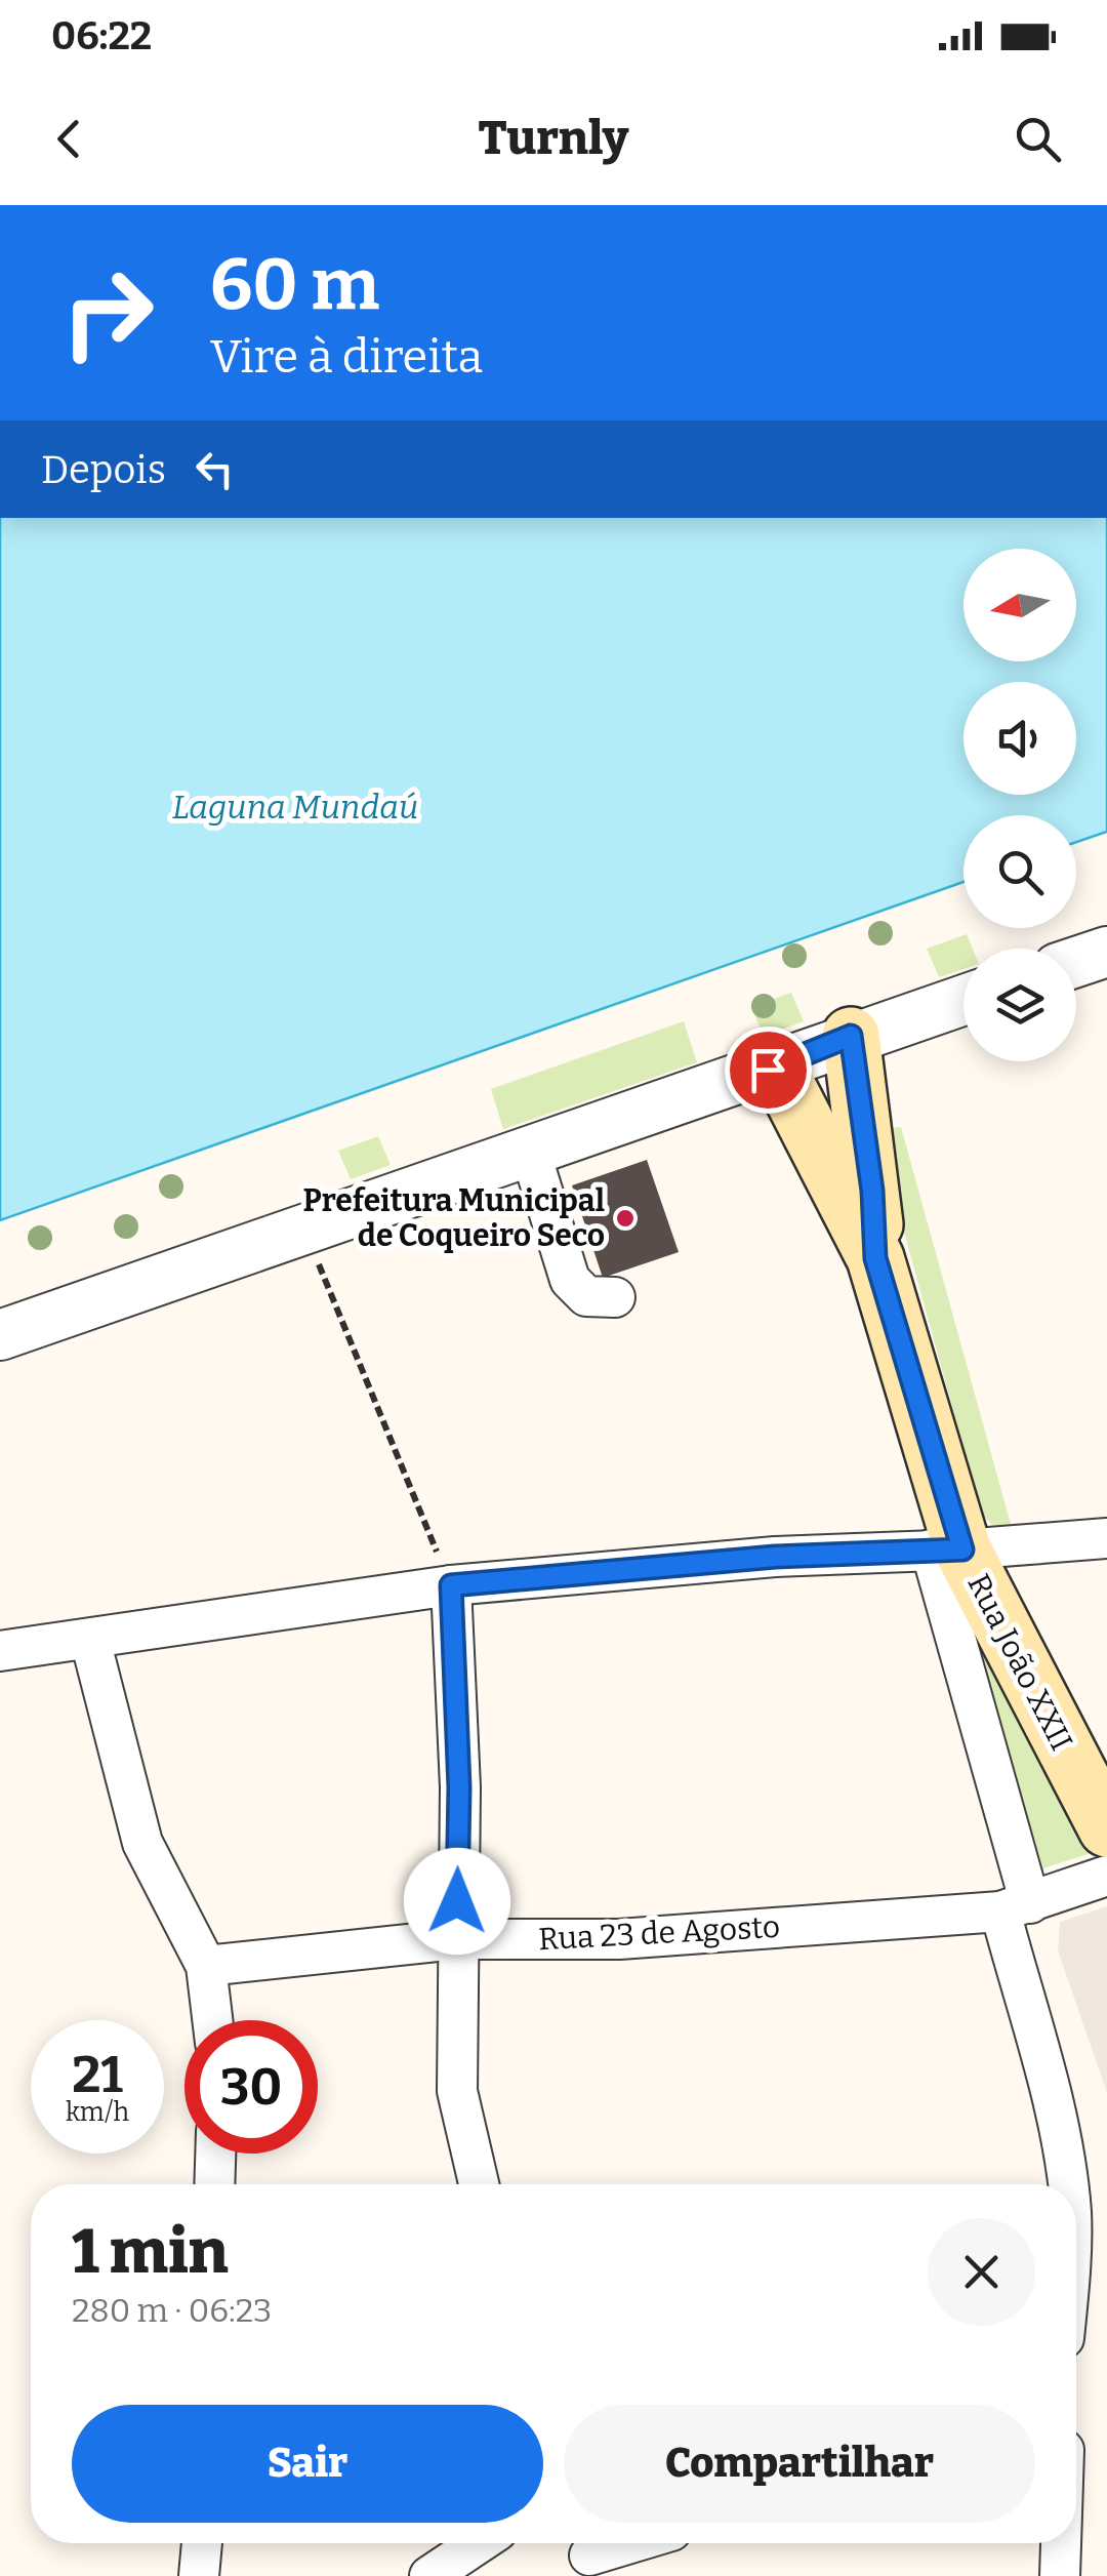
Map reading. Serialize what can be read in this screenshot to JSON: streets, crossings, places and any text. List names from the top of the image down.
{
  "streets": {
    "main road": ["Rua João XXII"],
    "street": ["Rua 23 de Agosto"]
  },
  "water": ["Laguna Mundaú"],
  "places": ["Prefeitura Municipal de Coqueiro Seco"],
  "north": "left",
  "page": {
    "status": "06:22",
    "header": "Turnly",
    "turn": ["60 m", "Vire à direita"],
    "then": "Depois",
    "speed": "21 km/h",
    "limit": "30",
    "heading": ["1 min", "280 m · 06:23"],
    "buttons": ["Sair", "Compartilhar"]
  }
}
